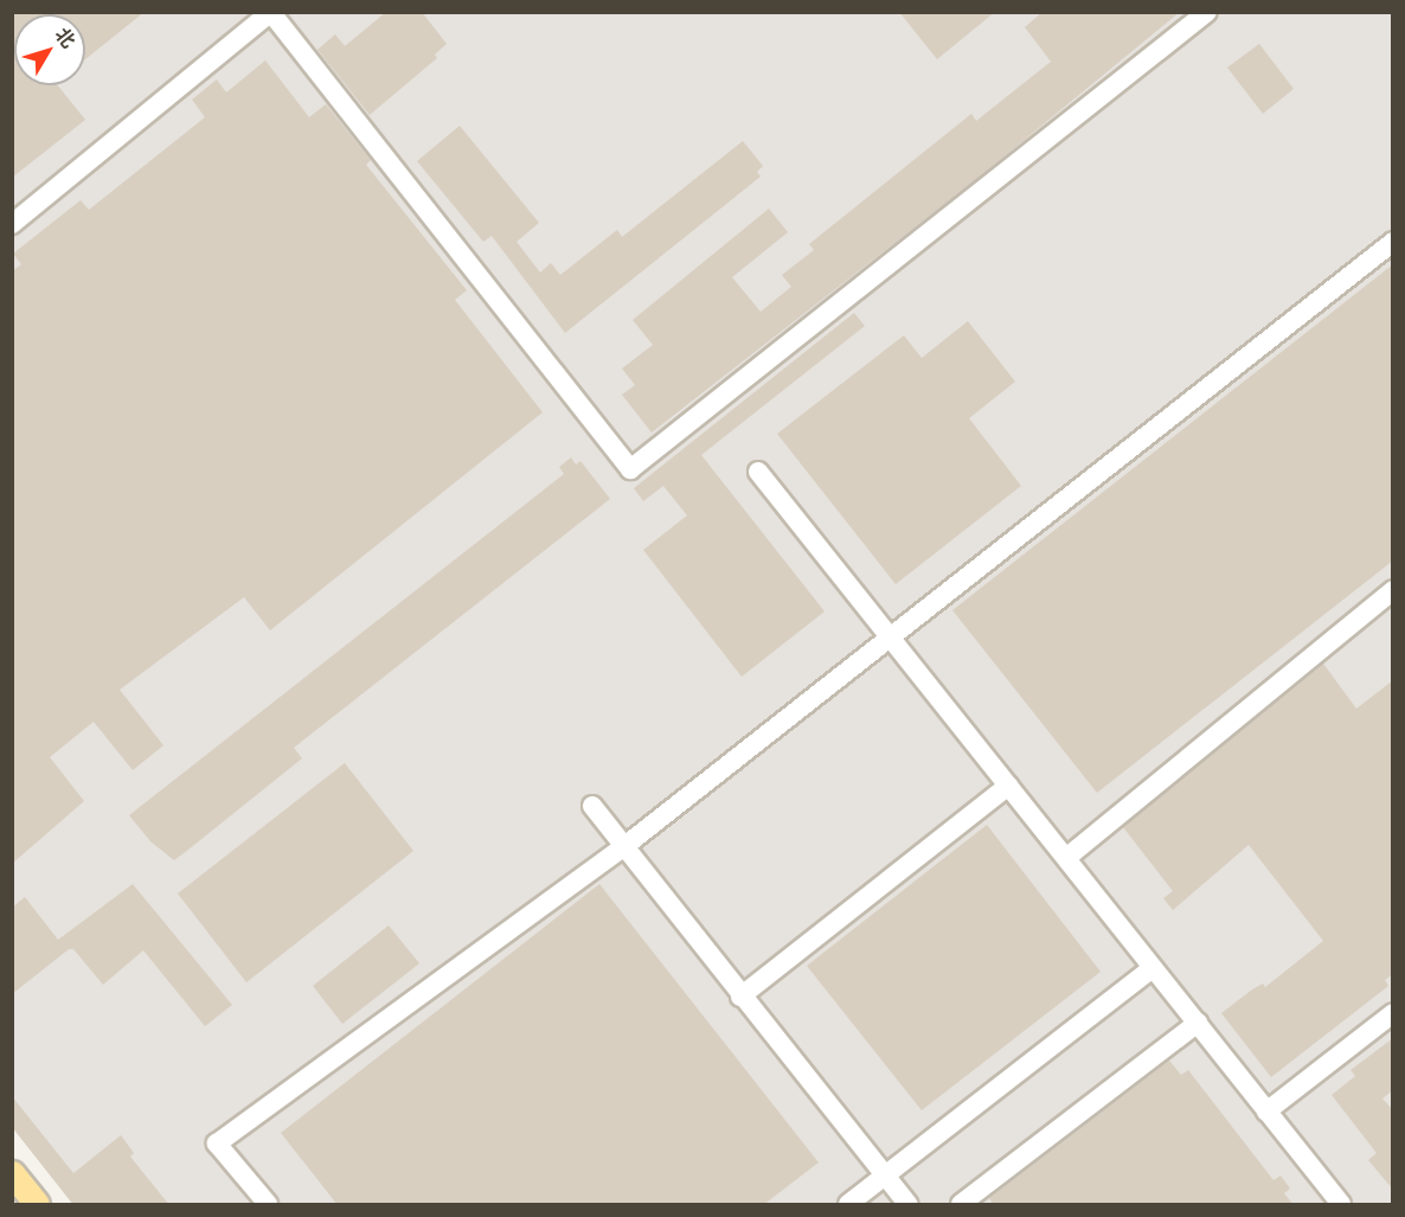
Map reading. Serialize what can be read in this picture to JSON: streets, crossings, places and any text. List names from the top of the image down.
{
  "north": "top right"
}
